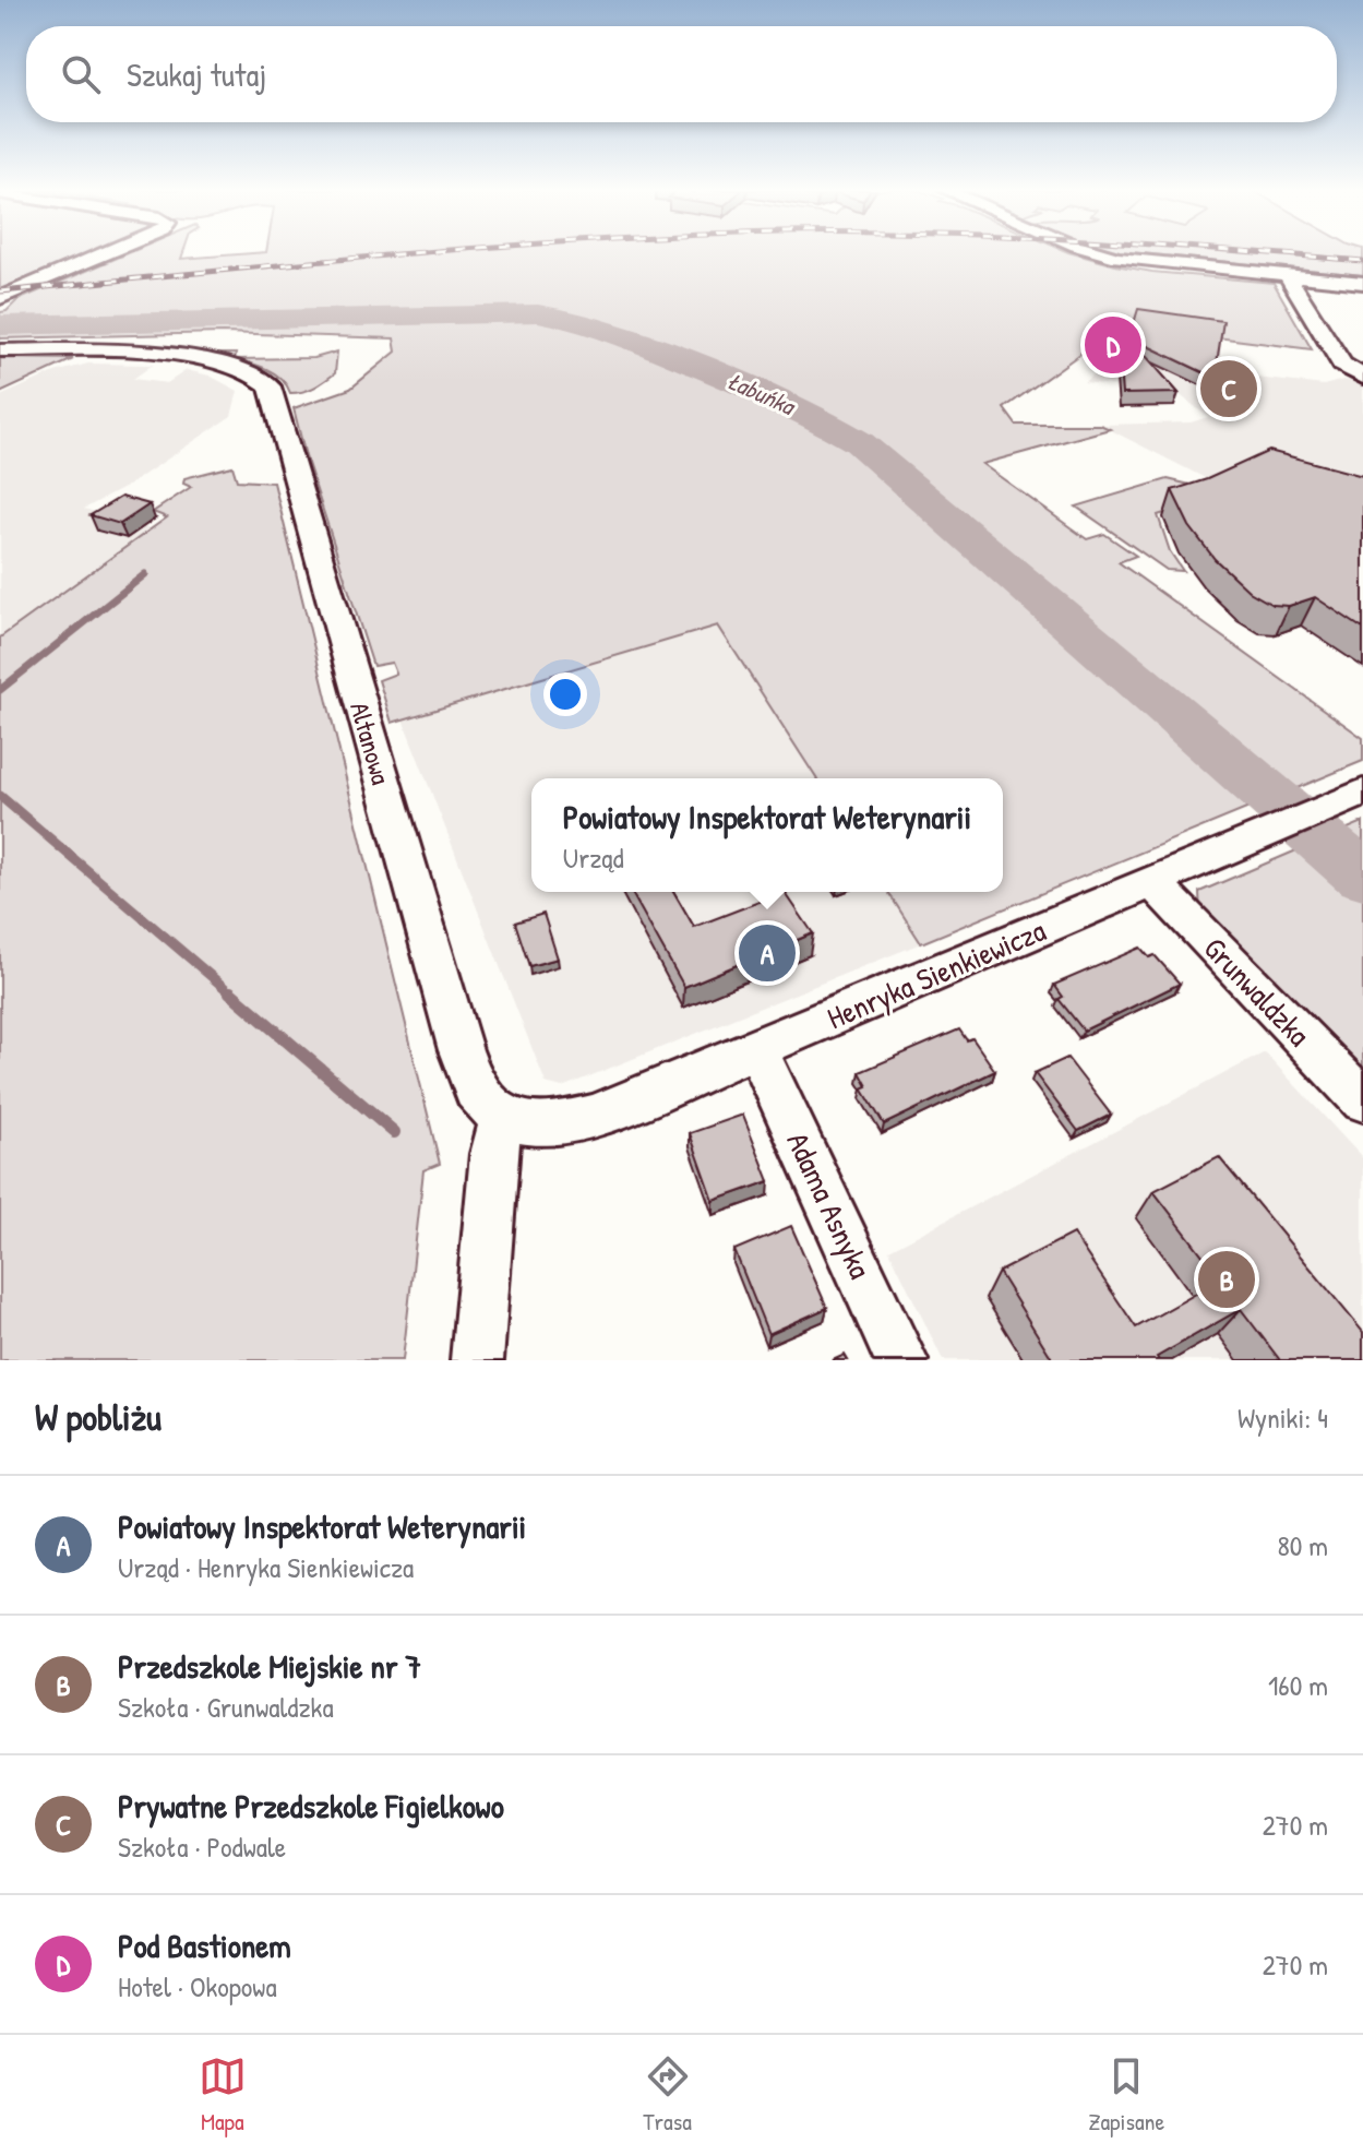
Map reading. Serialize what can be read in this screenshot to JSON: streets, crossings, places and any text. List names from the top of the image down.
{
  "streets": {
    "street": [
      "Altanowa",
      "Henryka Sienkiewicza",
      "Grunwaldzka",
      "Adama Asnyka"
    ]
  },
  "crossings": [
    ["Altanowa", "Henryka Sienkiewicza"],
    ["Henryka Sienkiewicza", "Grunwaldzka"],
    ["Henryka Sienkiewicza", "Adama Asnyka"]
  ],
  "water": ["Łabuńka"],
  "page": {
    "search": "Szukaj tutaj",
    "pins": [
      "D",
      "C",
      "A",
      "B"
    ],
    "popup": ["Powiatowy Inspektorat Weterynarii", "Urząd"],
    "heading": ["W pobliżu", "Wyniki: 4"],
    "list": [
      {
        "mark": "A",
        "name": "Powiatowy Inspektorat Weterynarii",
        "note": "Urząd · Henryka Sienkiewicza",
        "value": "80 m"
      },
      {
        "mark": "B",
        "name": "Przedszkole Miejskie nr 7",
        "note": "Szkoła · Grunwaldzka",
        "value": "160 m"
      },
      {
        "mark": "C",
        "name": "Prywatne Przedszkole Figielkowo",
        "note": "Szkoła · Podwale",
        "value": "270 m"
      },
      {
        "mark": "D",
        "name": "Pod Bastionem",
        "note": "Hotel · Okopowa",
        "value": "270 m"
      }
    ],
    "nav": ["Mapa", "Trasa", "Zapisane"]
  }
}
